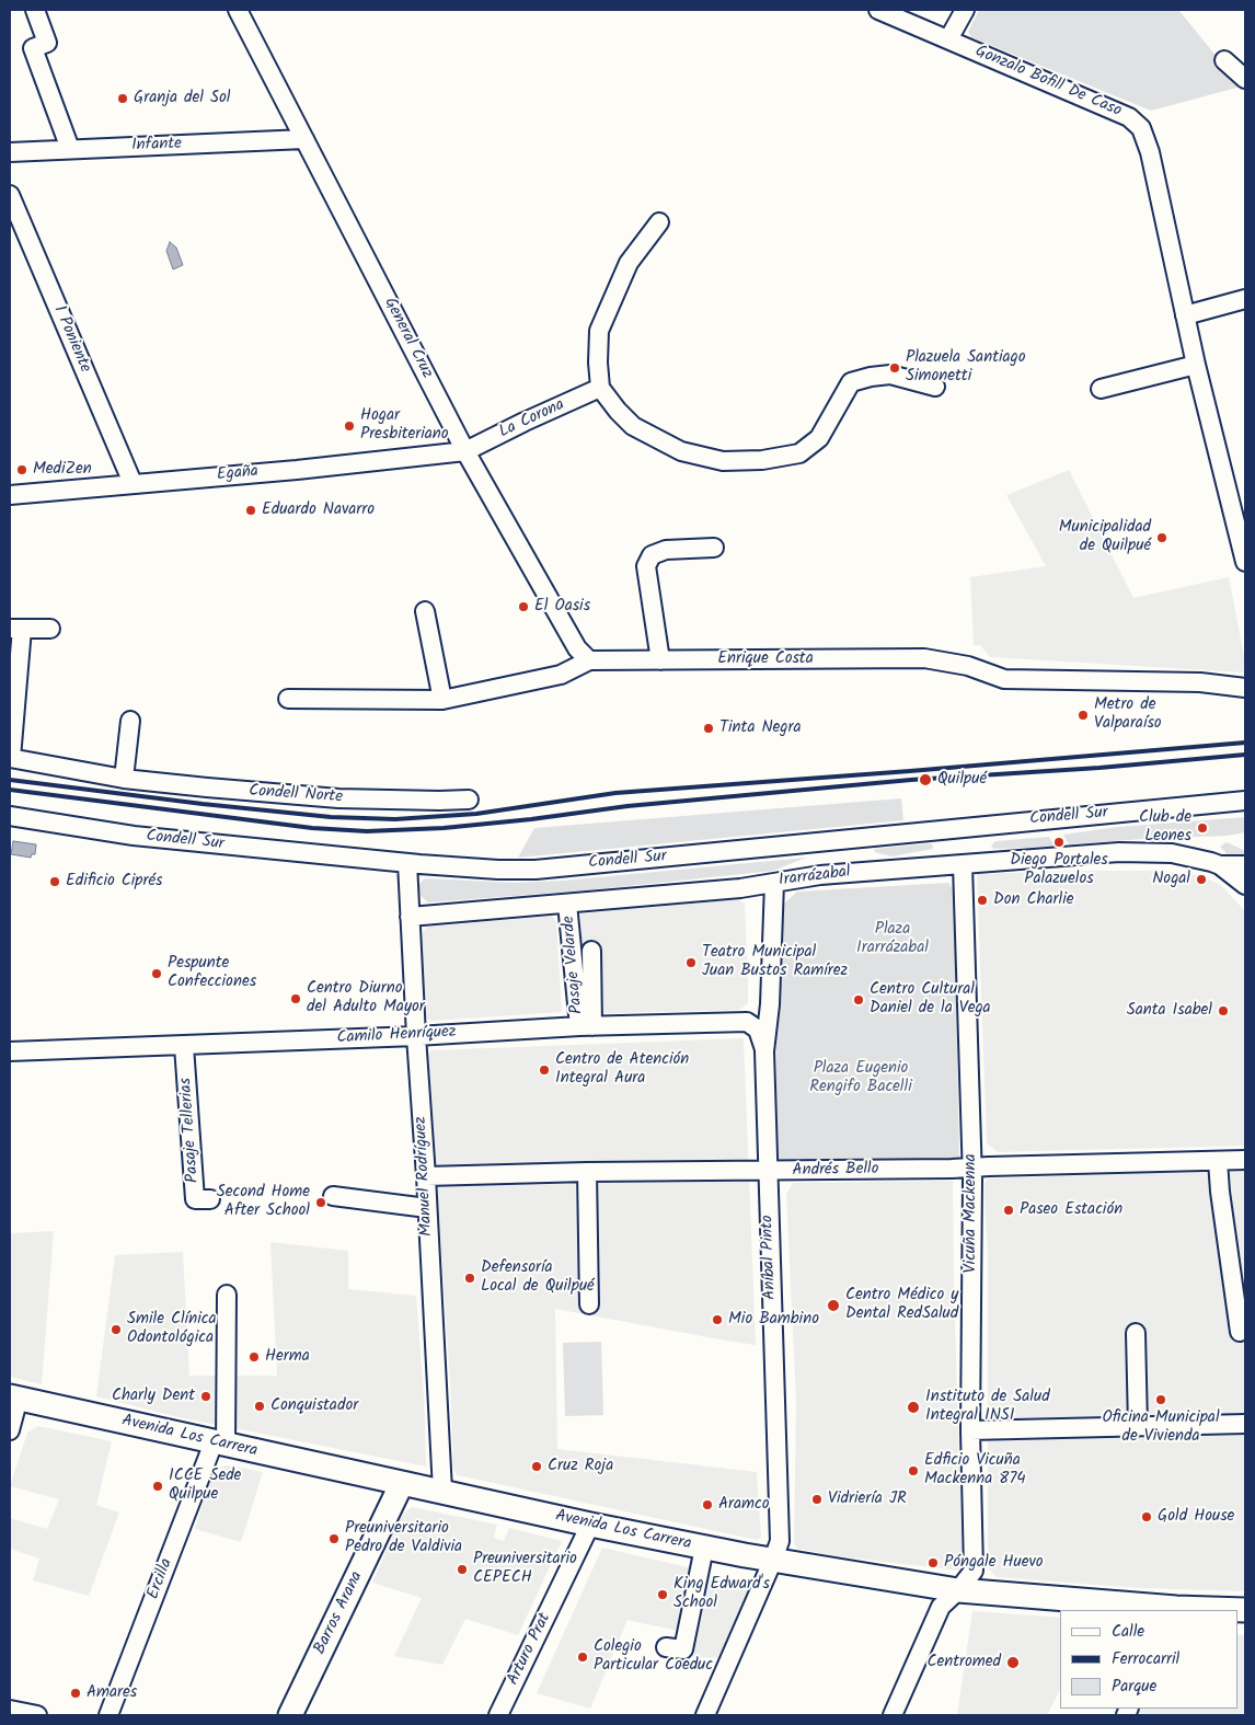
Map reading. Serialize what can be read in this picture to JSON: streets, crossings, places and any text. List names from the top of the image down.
{
  "streets": {
    "main road": ["Avenida Los Carrera", "Barros Arana"],
    "street": [
      "Gonzalo Bofill De Caso",
      "Infante",
      "General Cruz",
      "1 Poniente",
      "La Corona",
      "Egaña",
      "Enrique Costa",
      "Condell Norte",
      "Condell Sur",
      "Irarrázabal",
      "Pasaje Velarde",
      "Camilo Henríquez",
      "Pasaje Tellerias",
      "Andrés Bello",
      "Manuel Rodríguez",
      "Vicuña Mackenna",
      "Aníbal Pinto",
      "Ercilla",
      "Arturo Prat"
    ]
  },
  "crossings": [
    ["Infante", "General Cruz"],
    ["General Cruz", "La Corona"],
    ["General Cruz", "Egaña"],
    ["General Cruz", "Enrique Costa"],
    ["1 Poniente", "Egaña"],
    ["La Corona", "Egaña"],
    ["Condell Sur", "Manuel Rodríguez"],
    ["Irarrázabal", "Pasaje Velarde"],
    ["Irarrázabal", "Manuel Rodríguez"],
    ["Irarrázabal", "Vicuña Mackenna"],
    ["Irarrázabal", "Aníbal Pinto"],
    ["Pasaje Velarde", "Camilo Henríquez"],
    ["Camilo Henríquez", "Pasaje Tellerias"],
    ["Camilo Henríquez", "Manuel Rodríguez"],
    ["Camilo Henríquez", "Aníbal Pinto"],
    ["Andrés Bello", "Manuel Rodríguez"],
    ["Andrés Bello", "Vicuña Mackenna"],
    ["Andrés Bello", "Aníbal Pinto"],
    ["Manuel Rodríguez", "Avenida Los Carrera"],
    ["Vicuña Mackenna", "Avenida Los Carrera"],
    ["Aníbal Pinto", "Avenida Los Carrera"],
    ["Avenida Los Carrera", "Ercilla"],
    ["Avenida Los Carrera", "Barros Arana"],
    ["Avenida Los Carrera", "Arturo Prat"]
  ],
  "parks": ["Plaza Irarrázabal", "Plaza Eugenio Rengifo Bacelli"],
  "places": [
    "Granja del Sol",
    "Plazuela Santiago Simonetti",
    "Hogar Presbiteriano",
    "MediZen",
    "Eduardo Navarro",
    "Municipalidad de Quilpué",
    "El Oasis",
    "Metro de Valparaíso",
    "Tinta Negra",
    "Quilpué",
    "Club de Leones",
    "Diego Portales Palazuelos",
    "Nogal",
    "Edificio Ciprés",
    "Don Charlie",
    "Teatro Municipal Juan Bustos Ramírez",
    "Pespunte Confecciones",
    "Centro Diurno del Adulto Mayor",
    "Centro Cultural Daniel de la Vega",
    "Santa Isabel",
    "Centro de Atención Integral Aura",
    "Second Home After School",
    "Paseo Estación",
    "Defensoría Local de Quilpué",
    "Centro Médico y Dental RedSalud",
    "Mio Bambino",
    "Smile Clínica Odontológica",
    "Herma",
    "Charly Dent",
    "Oficina Municipal de Vivienda",
    "Conquistador",
    "Instituto de Salud Integral INSI",
    "Cruz Roja",
    "Edficio Vicuña Mackenna 874",
    "ICCE Sede Quilpue",
    "Vidriería JR",
    "Aramco",
    "Gold House",
    "Preuniversitario Pedro de Valdivia",
    "Póngale Huevo",
    "Preuniversitario CEPECH",
    "King Edward's School",
    "Colegio Particular Coeduc",
    "Centromed",
    "Amares"
  ],
  "legend": ["Calle", "Ferrocarril", "Parque"]
}
